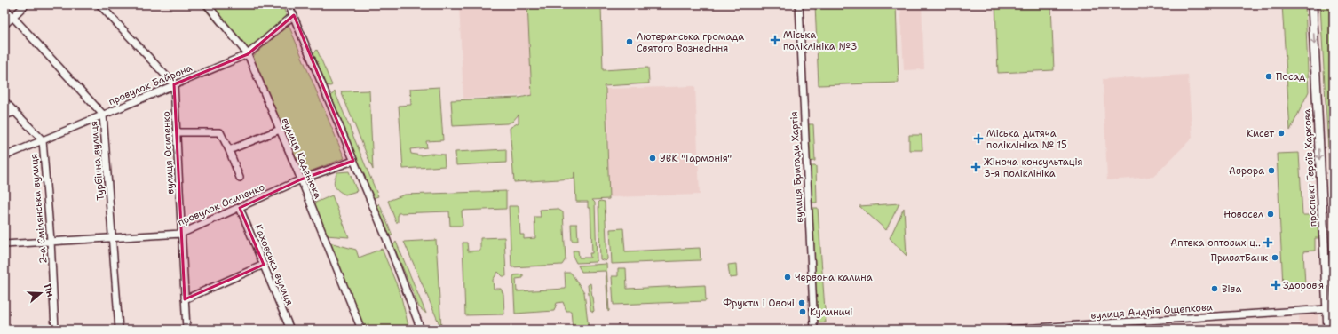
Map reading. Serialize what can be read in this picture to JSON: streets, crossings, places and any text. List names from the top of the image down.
{
  "streets": {
    "main road": ["проспект Героїв Харкова"],
    "street": [
      "провулок Байрона",
      "вулиця Осипенко",
      "вулиця Каденюка",
      "Турбінна вулиця",
      "вулиця Бригади Хартія",
      "провулок Осипенко",
      "2-а Смілянська вулиця",
      "Каховська вулиця",
      "вулиця Андрія Ощепкова"
    ]
  },
  "crossings": [
    ["провулок Байрона", "вулиця Осипенко"],
    ["провулок Байрона", "вулиця Каденюка"],
    ["провулок Байрона", "Турбінна вулиця"],
    ["провулок Байрона", "2-а Смілянська вулиця"],
    ["вулиця Осипенко", "провулок Осипенко"],
    ["вулиця Каденюка", "провулок Осипенко"],
    ["Турбінна вулиця", "провулок Осипенко"],
    ["проспект Героїв Харкова", "вулиця Андрія Ощепкова"],
    ["провулок Осипенко", "2-а Смілянська вулиця"],
    ["провулок Осипенко", "Каховська вулиця"]
  ],
  "one_way": ["проспект Героїв Харкова"],
  "places": {
    "health": [
      "Міська поліклініка №3",
      "Міська дитяча поліклініка № 15",
      "Жіноча консультація 3-я поліклініка",
      "Аптека оптових ц‥",
      "Здоров'я"
    ],
    "other": [
      "Лютеранська громада Святого Вознесіння",
      "Посад",
      "Кисет",
      "УВК \"Гармонія\"",
      "Аврора",
      "Новосел",
      "ПриватБанк",
      "Червона калина",
      "Віва",
      "Фрукти і Овочі",
      "Кулиничі"
    ]
  },
  "north": "right"
}
